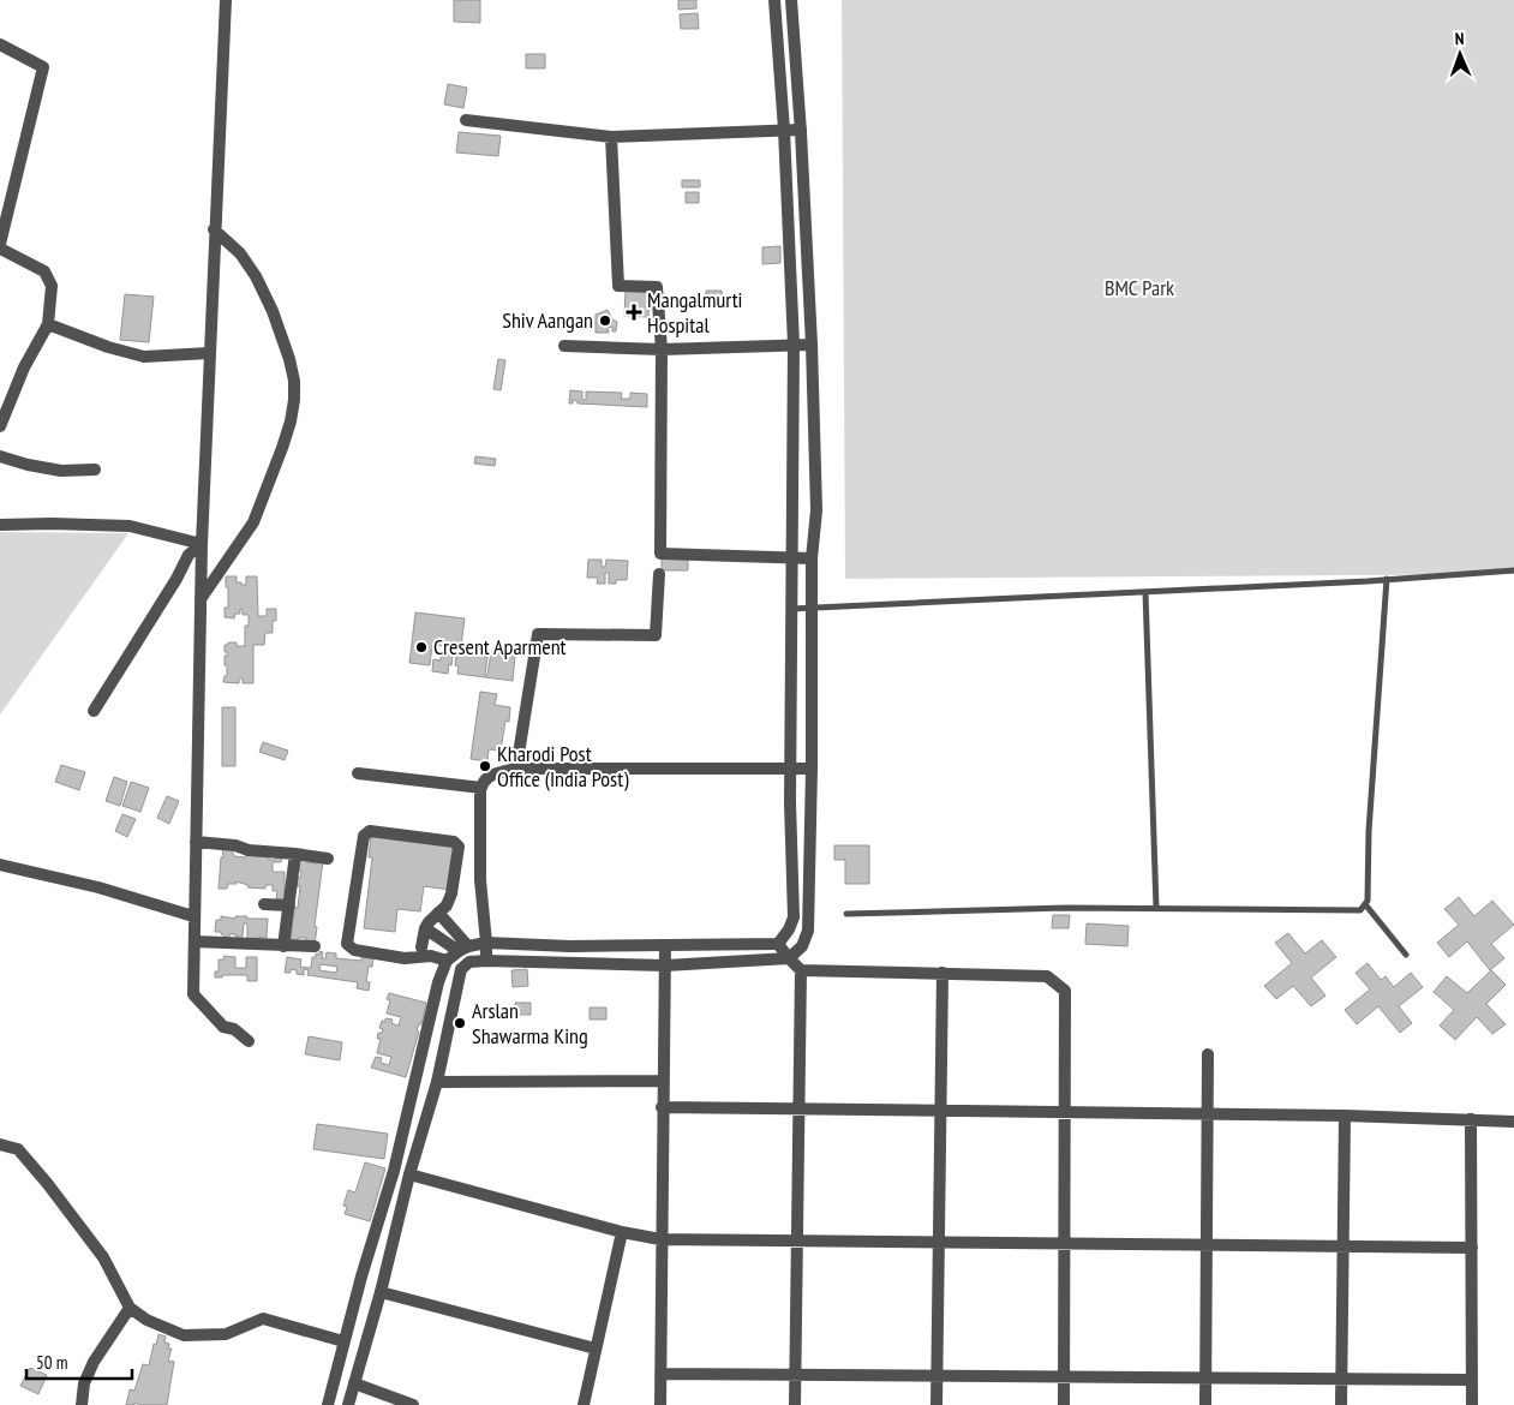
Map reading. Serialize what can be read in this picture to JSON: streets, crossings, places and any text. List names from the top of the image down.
{
  "parks": ["BMC Park"],
  "places": {
    "health": ["Mangalmurti Hospital"],
    "other": [
      "Shiv Aangan",
      "Cresent Aparment",
      "Kharodi Post Office (India Post)",
      "Arslan Shawarma King"
    ]
  },
  "scale_bar": "50 m",
  "north": "top"
}
